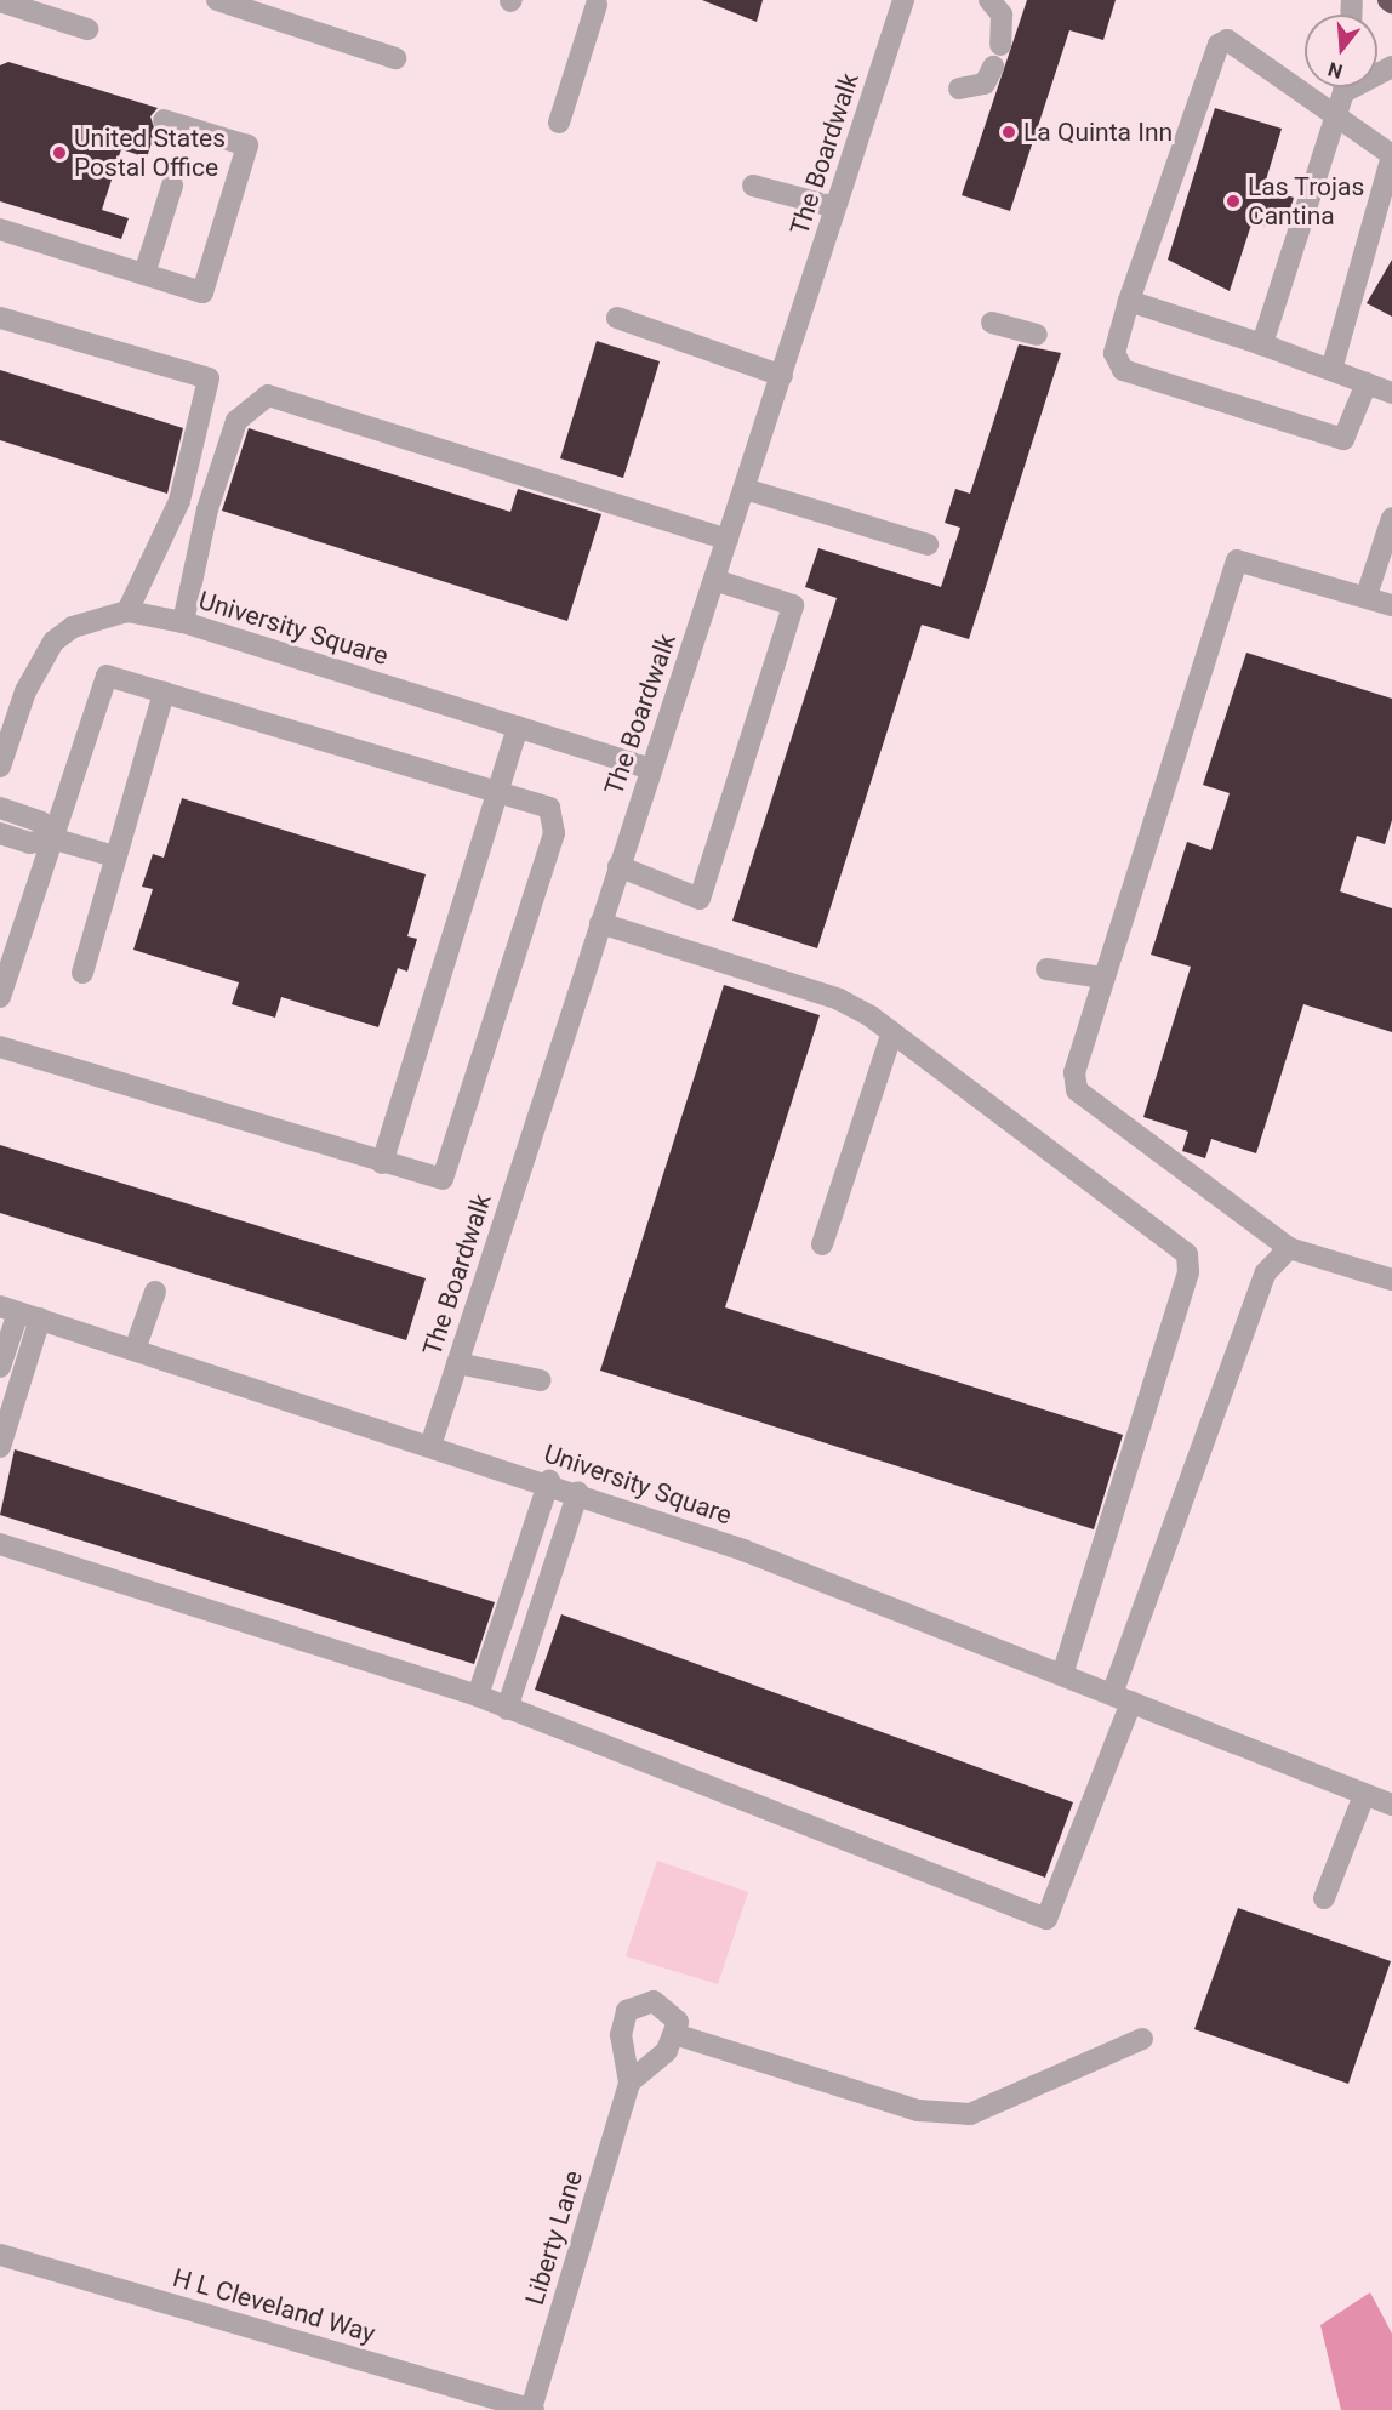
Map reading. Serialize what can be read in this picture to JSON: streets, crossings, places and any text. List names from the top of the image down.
{
  "streets": {
    "street": [
      "The Boardwalk",
      "University Square",
      "Liberty Lane",
      "H L Cleveland Way"
    ]
  },
  "crossings": [
    ["The Boardwalk", "University Square"],
    ["Liberty Lane", "H L Cleveland Way"]
  ],
  "places": ["La Quinta Inn", "United States Postal Office", "Las Trojas Cantina"],
  "north": "bottom"
}
